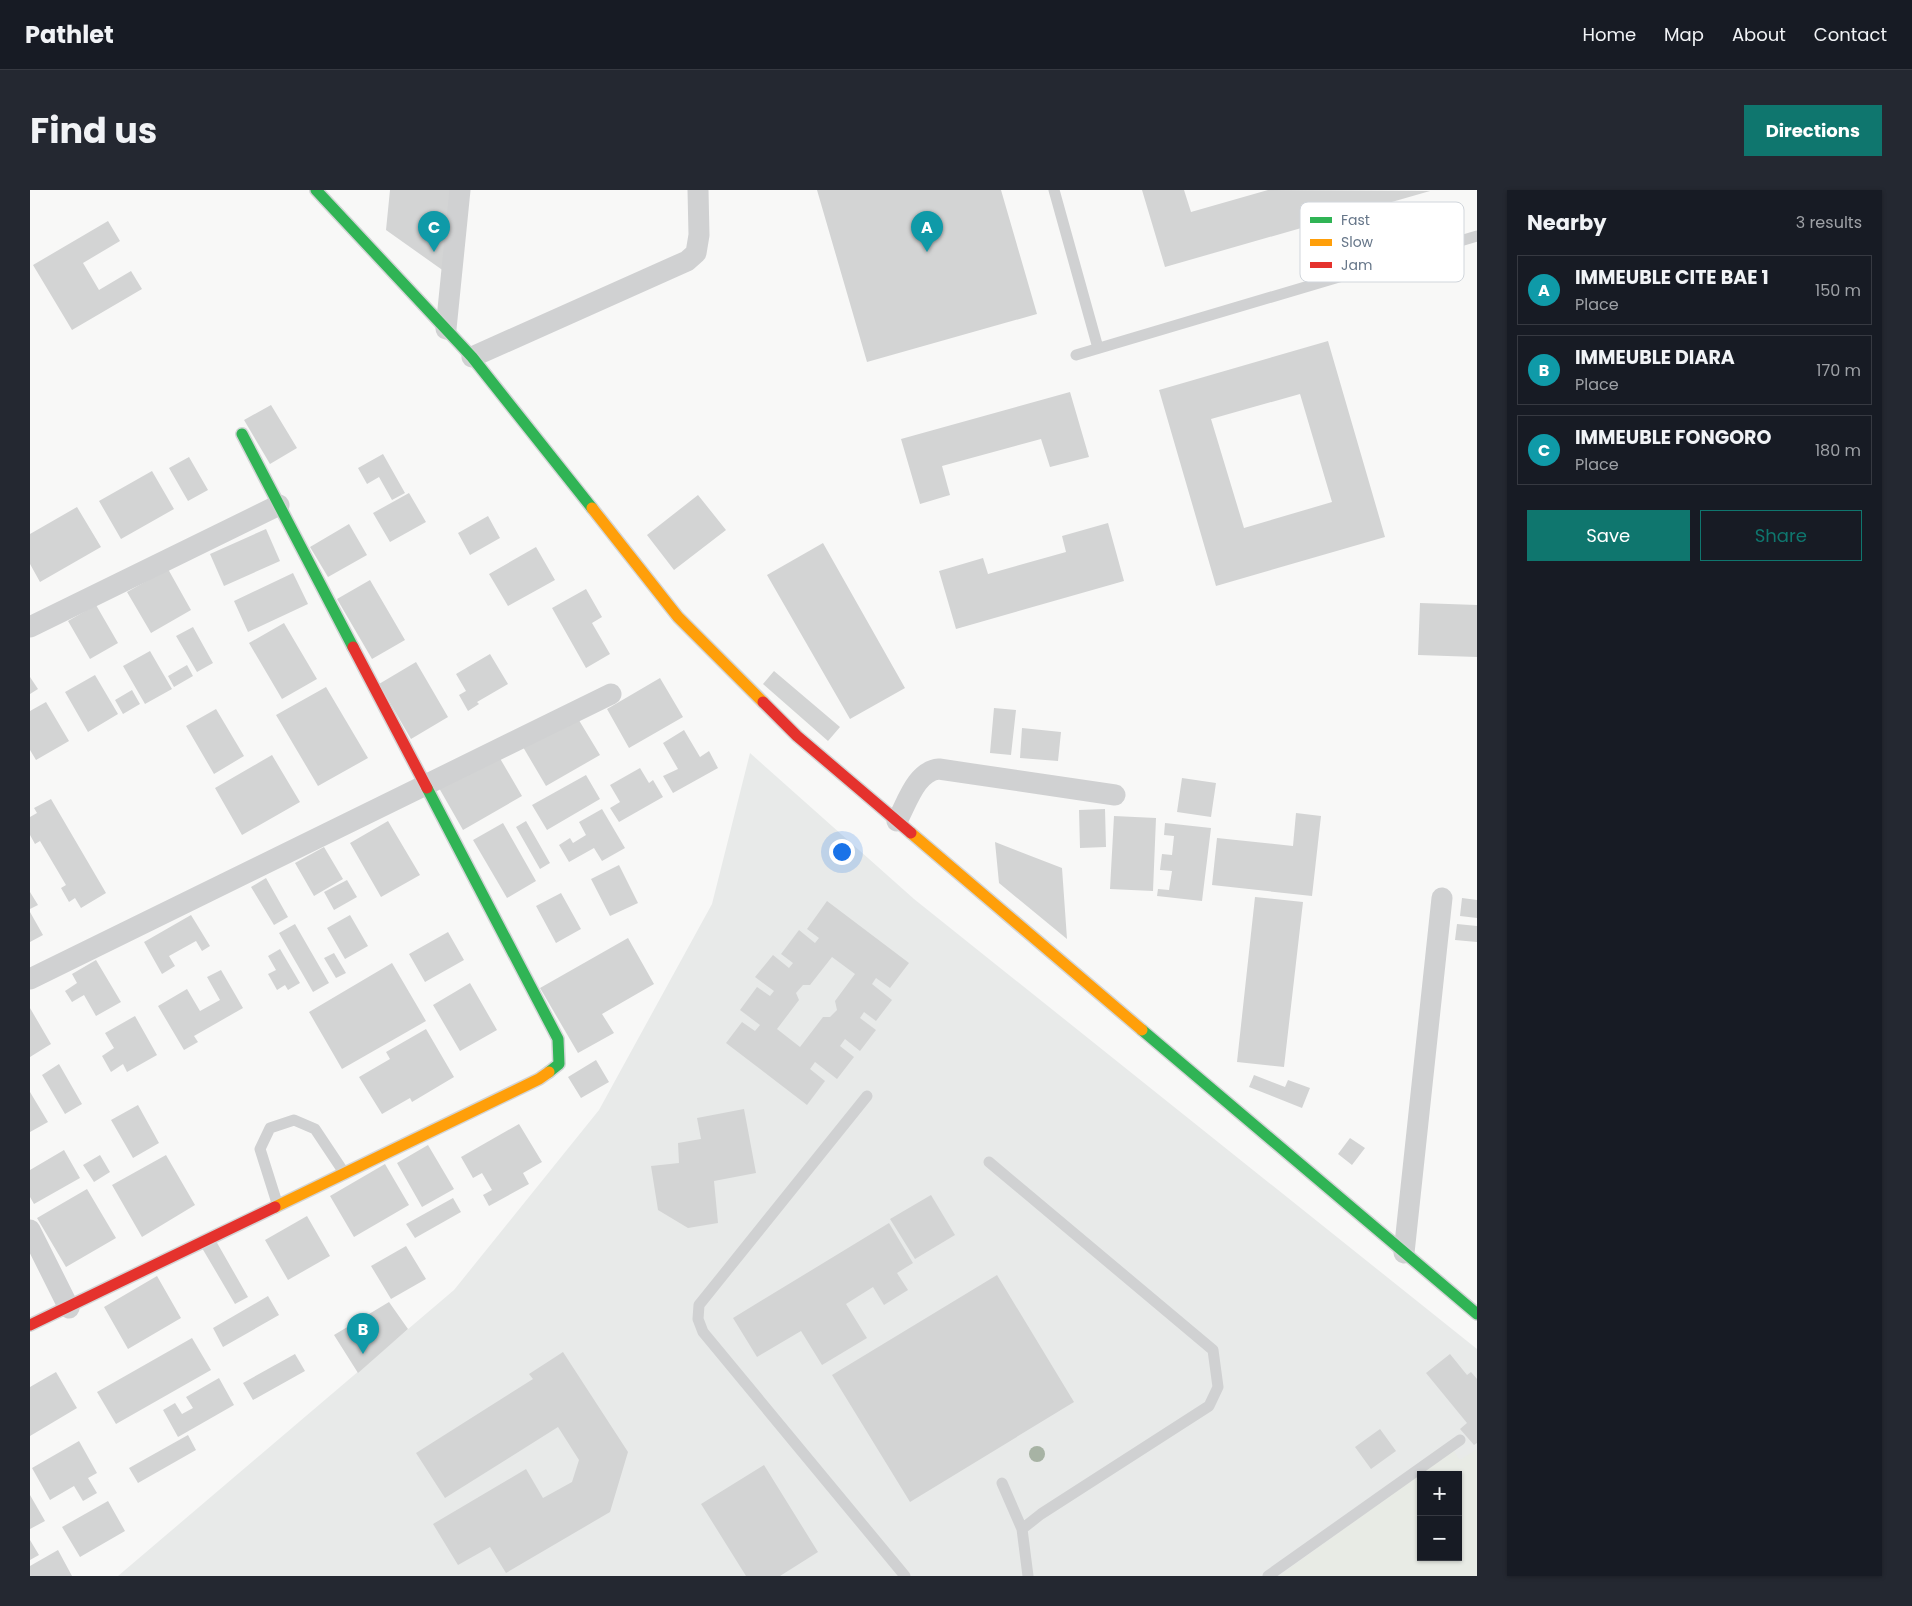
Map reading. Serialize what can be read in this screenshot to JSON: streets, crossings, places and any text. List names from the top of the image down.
{
  "legend": ["Fast", "Slow", "Jam"],
  "page": {
    "header": "Pathlet",
    "nav": [
      "Home",
      "Map",
      "About",
      "Contact"
    ],
    "title": "Find us",
    "buttons": [
      "Directions",
      ["Save", "Share"]
    ],
    "heading": ["Nearby", "3 results"],
    "pins": ["A", "C", "B"],
    "list": [
      {
        "mark": "A",
        "name": "IMMEUBLE CITE BAE 1",
        "note": "Place",
        "value": "150 m"
      },
      {
        "mark": "B",
        "name": "IMMEUBLE DIARA",
        "note": "Place",
        "value": "170 m"
      },
      {
        "mark": "C",
        "name": "IMMEUBLE FONGORO",
        "note": "Place",
        "value": "180 m"
      }
    ],
    "map_buttons": ["+", "−"]
  }
}
